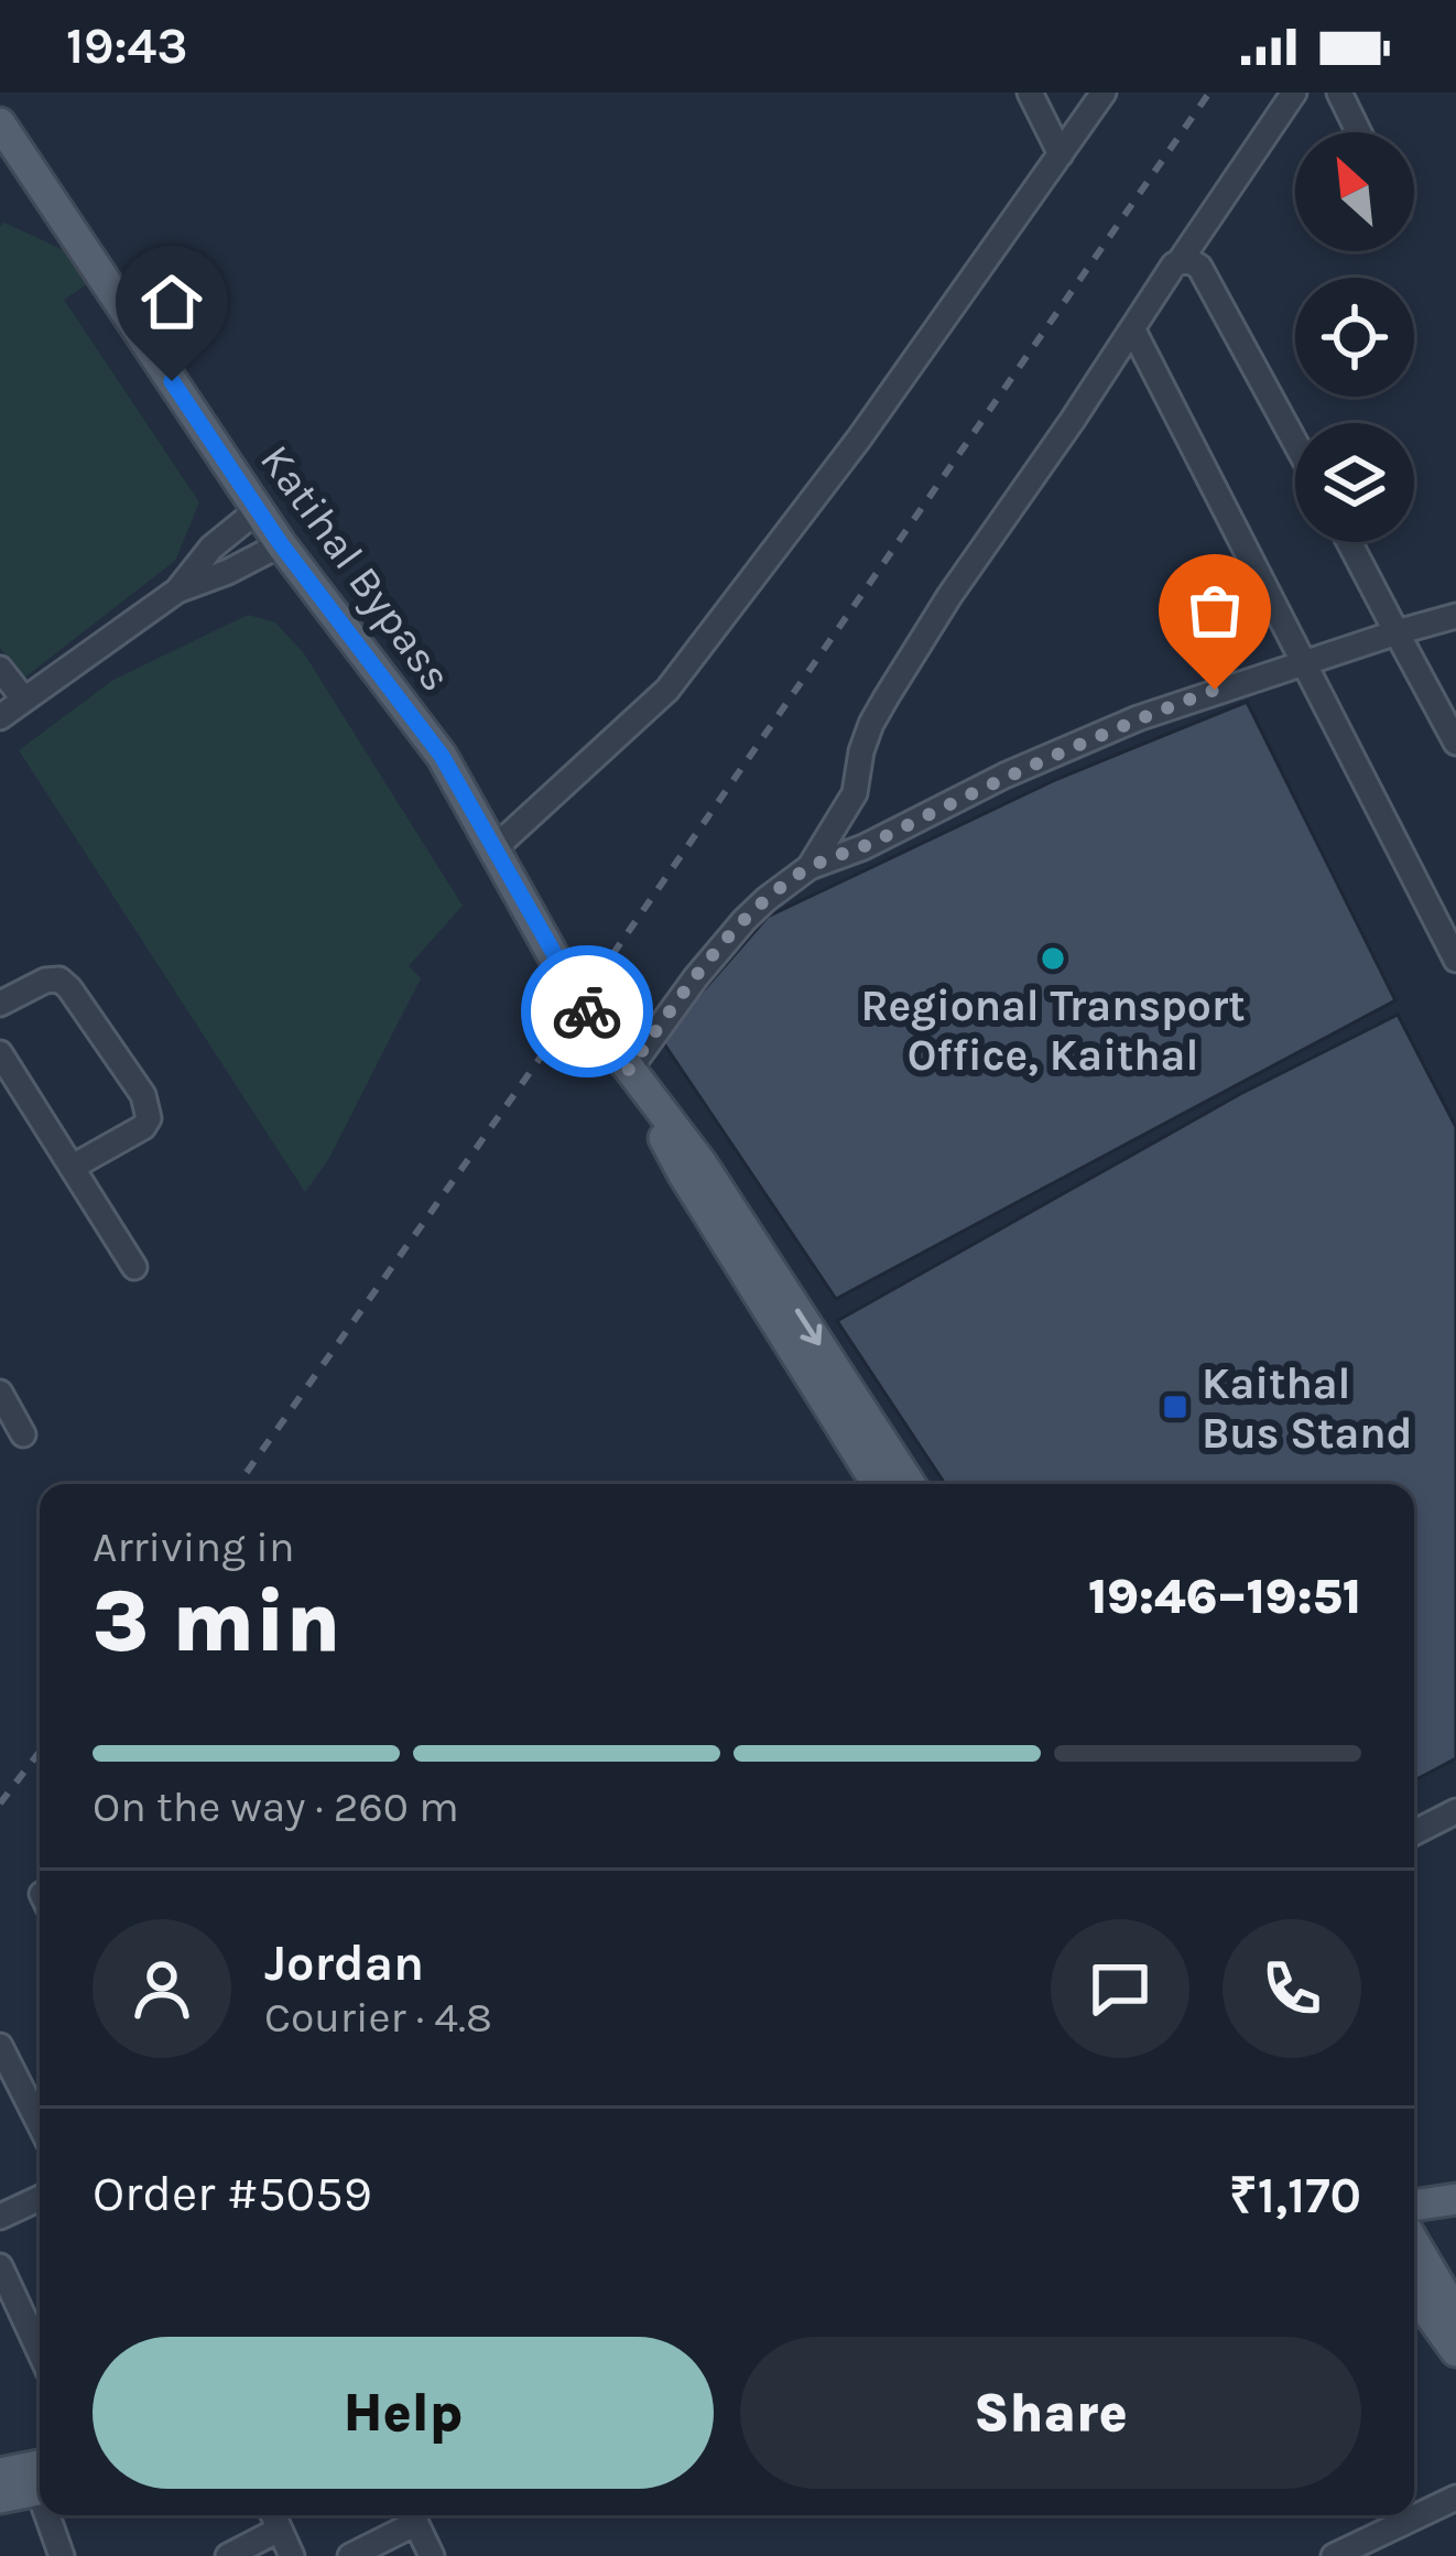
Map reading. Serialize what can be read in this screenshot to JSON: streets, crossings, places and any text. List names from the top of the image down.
{
  "streets": {
    "main road": ["Katihal Bypass"]
  },
  "places": {
    "other": ["Regional Transport Office, Kaithal"],
    "transit": ["Kaithal Bus Stand"]
  },
  "north": "top left",
  "page": {
    "status": "19:43",
    "heading": ["3 min", "Arriving in", "19:46–19:51"],
    "panel": [
      "Jordan",
      "Courier · 4.8",
      "Order #5059",
      "₹1,170"
    ],
    "bar": "On the way · 260 m",
    "buttons": ["Help", "Share"]
  }
}
